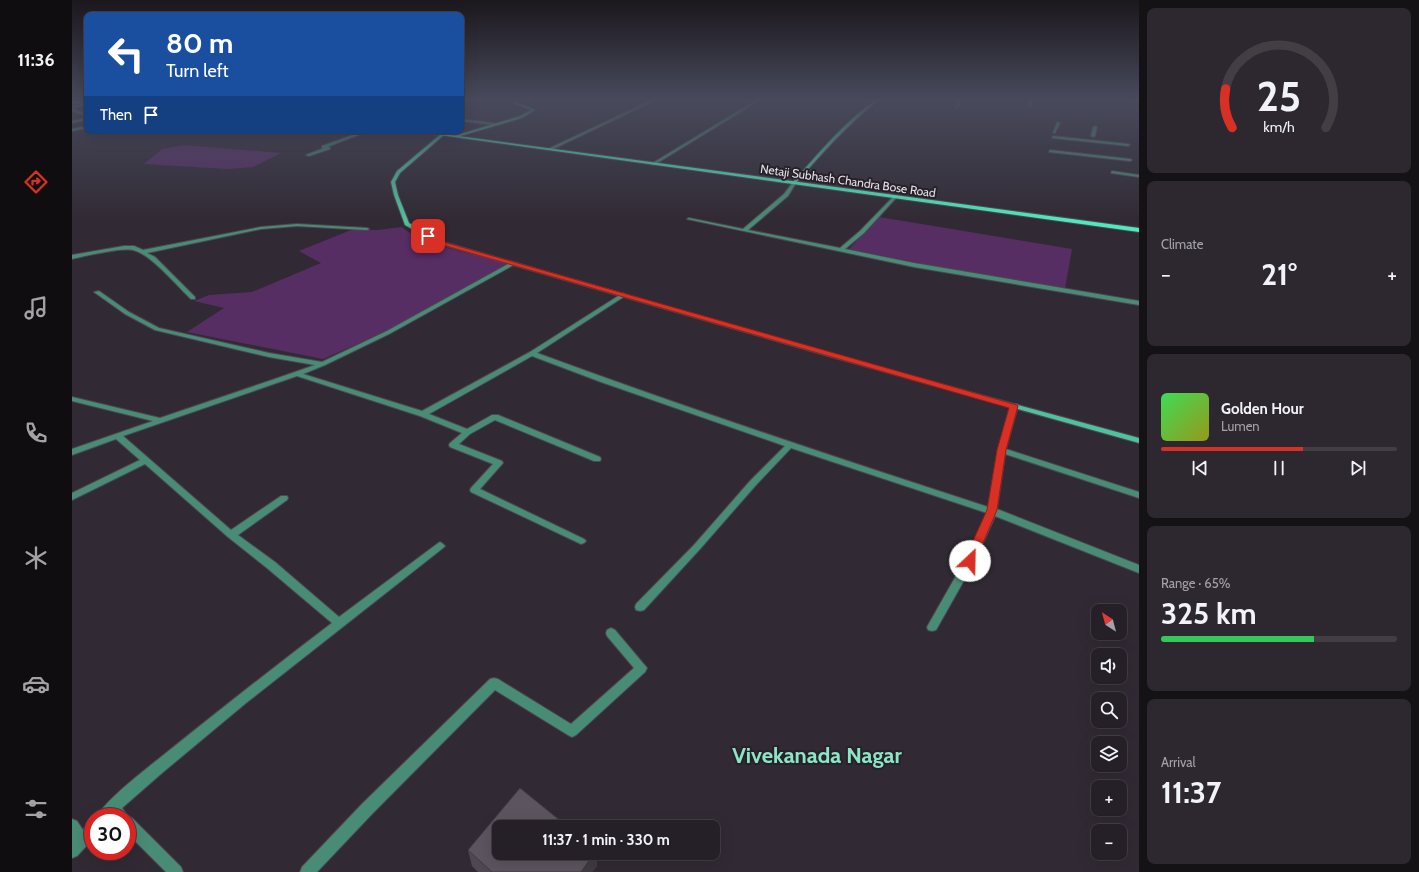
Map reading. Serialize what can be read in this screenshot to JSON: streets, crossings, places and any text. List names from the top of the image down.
{
  "streets": {
    "main road": ["Netaji Subhash Chandra Bose Road"]
  },
  "districts": ["Vivekanada Nagar"],
  "north": "top left",
  "page": {
    "tabs": "11:36",
    "turn": ["80 m", "Turn left"],
    "then": "Then",
    "tile": [
      "Climate",
      ["Range · 65%", "325 km"],
      ["Arrival", "11:37"]
    ],
    "heat": ["−", "21°", "+"],
    "song": ["Golden Hour", "Lumen"],
    "map_buttons": ["+", "−"],
    "limit": "30",
    "trip": "11:37 · 1 min · 330 m",
    "gauge": ["25", "km/h"]
  }
}
